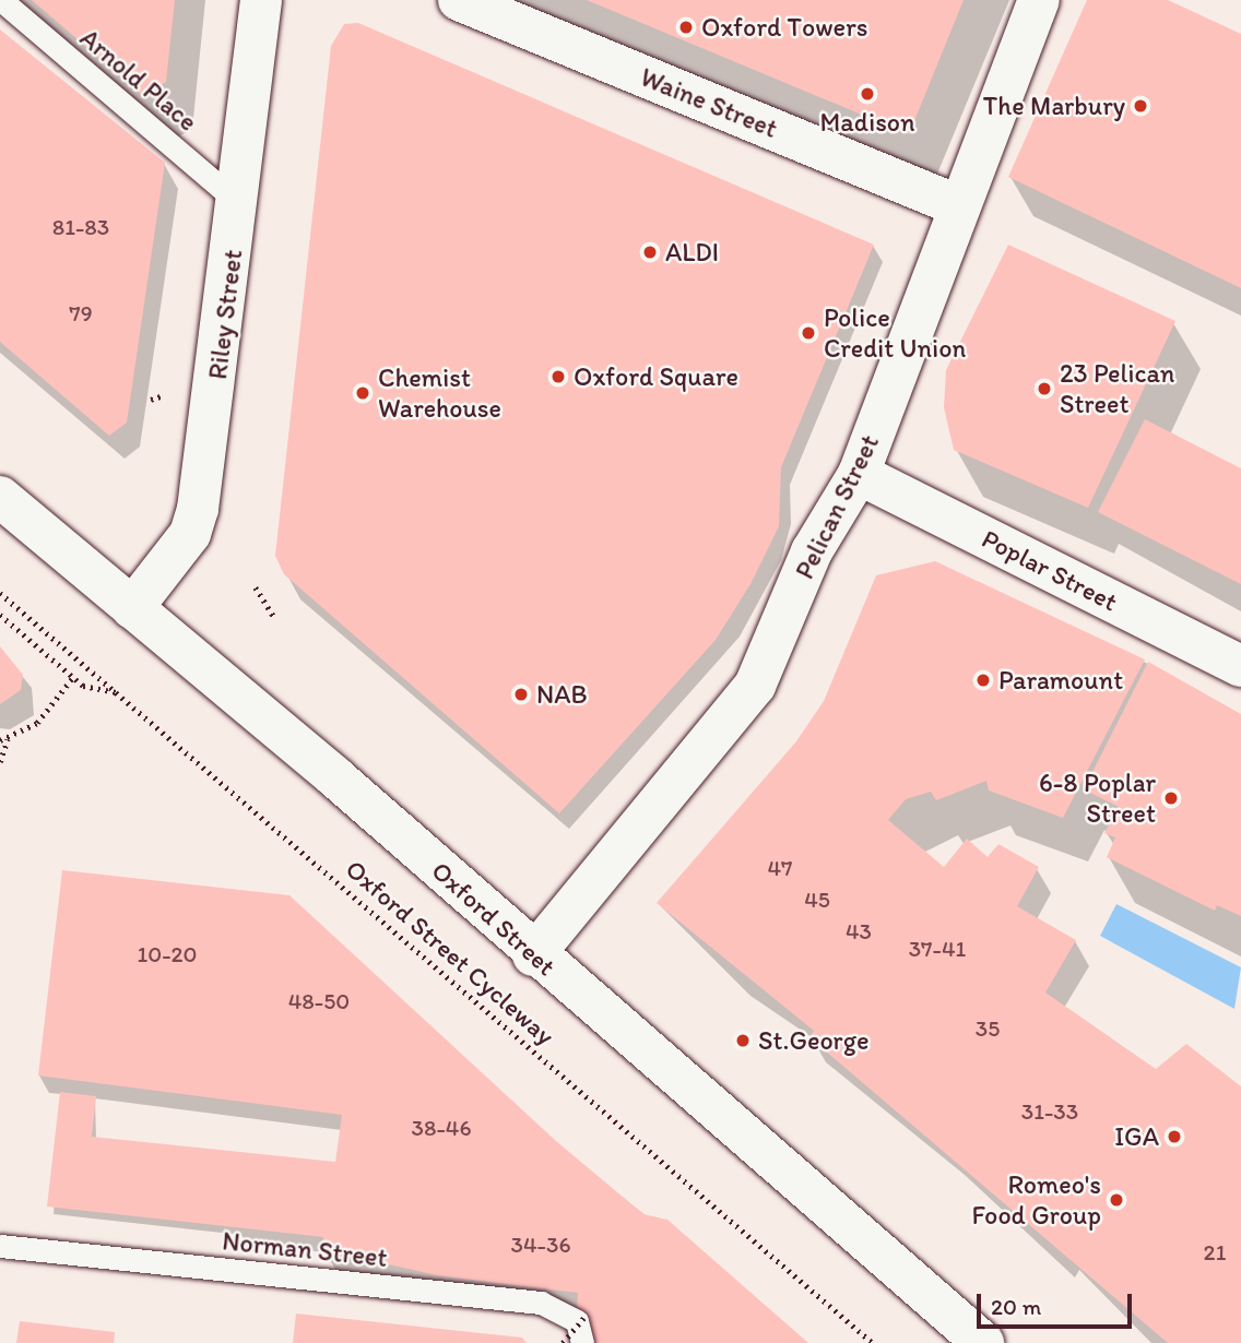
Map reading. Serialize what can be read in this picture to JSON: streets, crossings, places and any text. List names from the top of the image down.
{
  "streets": {
    "street": [
      "Waine Street",
      "Riley Street",
      "Pelican Street",
      "Poplar Street",
      "Oxford Street"
    ],
    "lane": ["Arnold Place", "Norman Street"],
    "path": ["Oxford Street Cycleway"]
  },
  "crossings": [
    ["Arnold Place", "Riley Street"],
    ["Waine Street", "Pelican Street"],
    ["Riley Street", "Oxford Street"],
    ["Pelican Street", "Poplar Street"],
    ["Pelican Street", "Oxford Street"]
  ],
  "places": [
    "Oxford Towers",
    "Madison",
    "The Marbury",
    "ALDI",
    "Police Credit Union",
    "Oxford Square",
    "23 Pelican Street",
    "Chemist Warehouse",
    "Paramount",
    "NAB",
    "6-8 Poplar Street",
    "St.George",
    "IGA",
    "Romeo's Food Group"
  ],
  "house_numbers": [
    "81-83",
    "79",
    "47",
    "45",
    "43",
    "37-41",
    "10-20",
    "48-50",
    "35",
    "31-33",
    "38-46",
    "34-36",
    "21"
  ],
  "scale_bar": "20 m"
}
